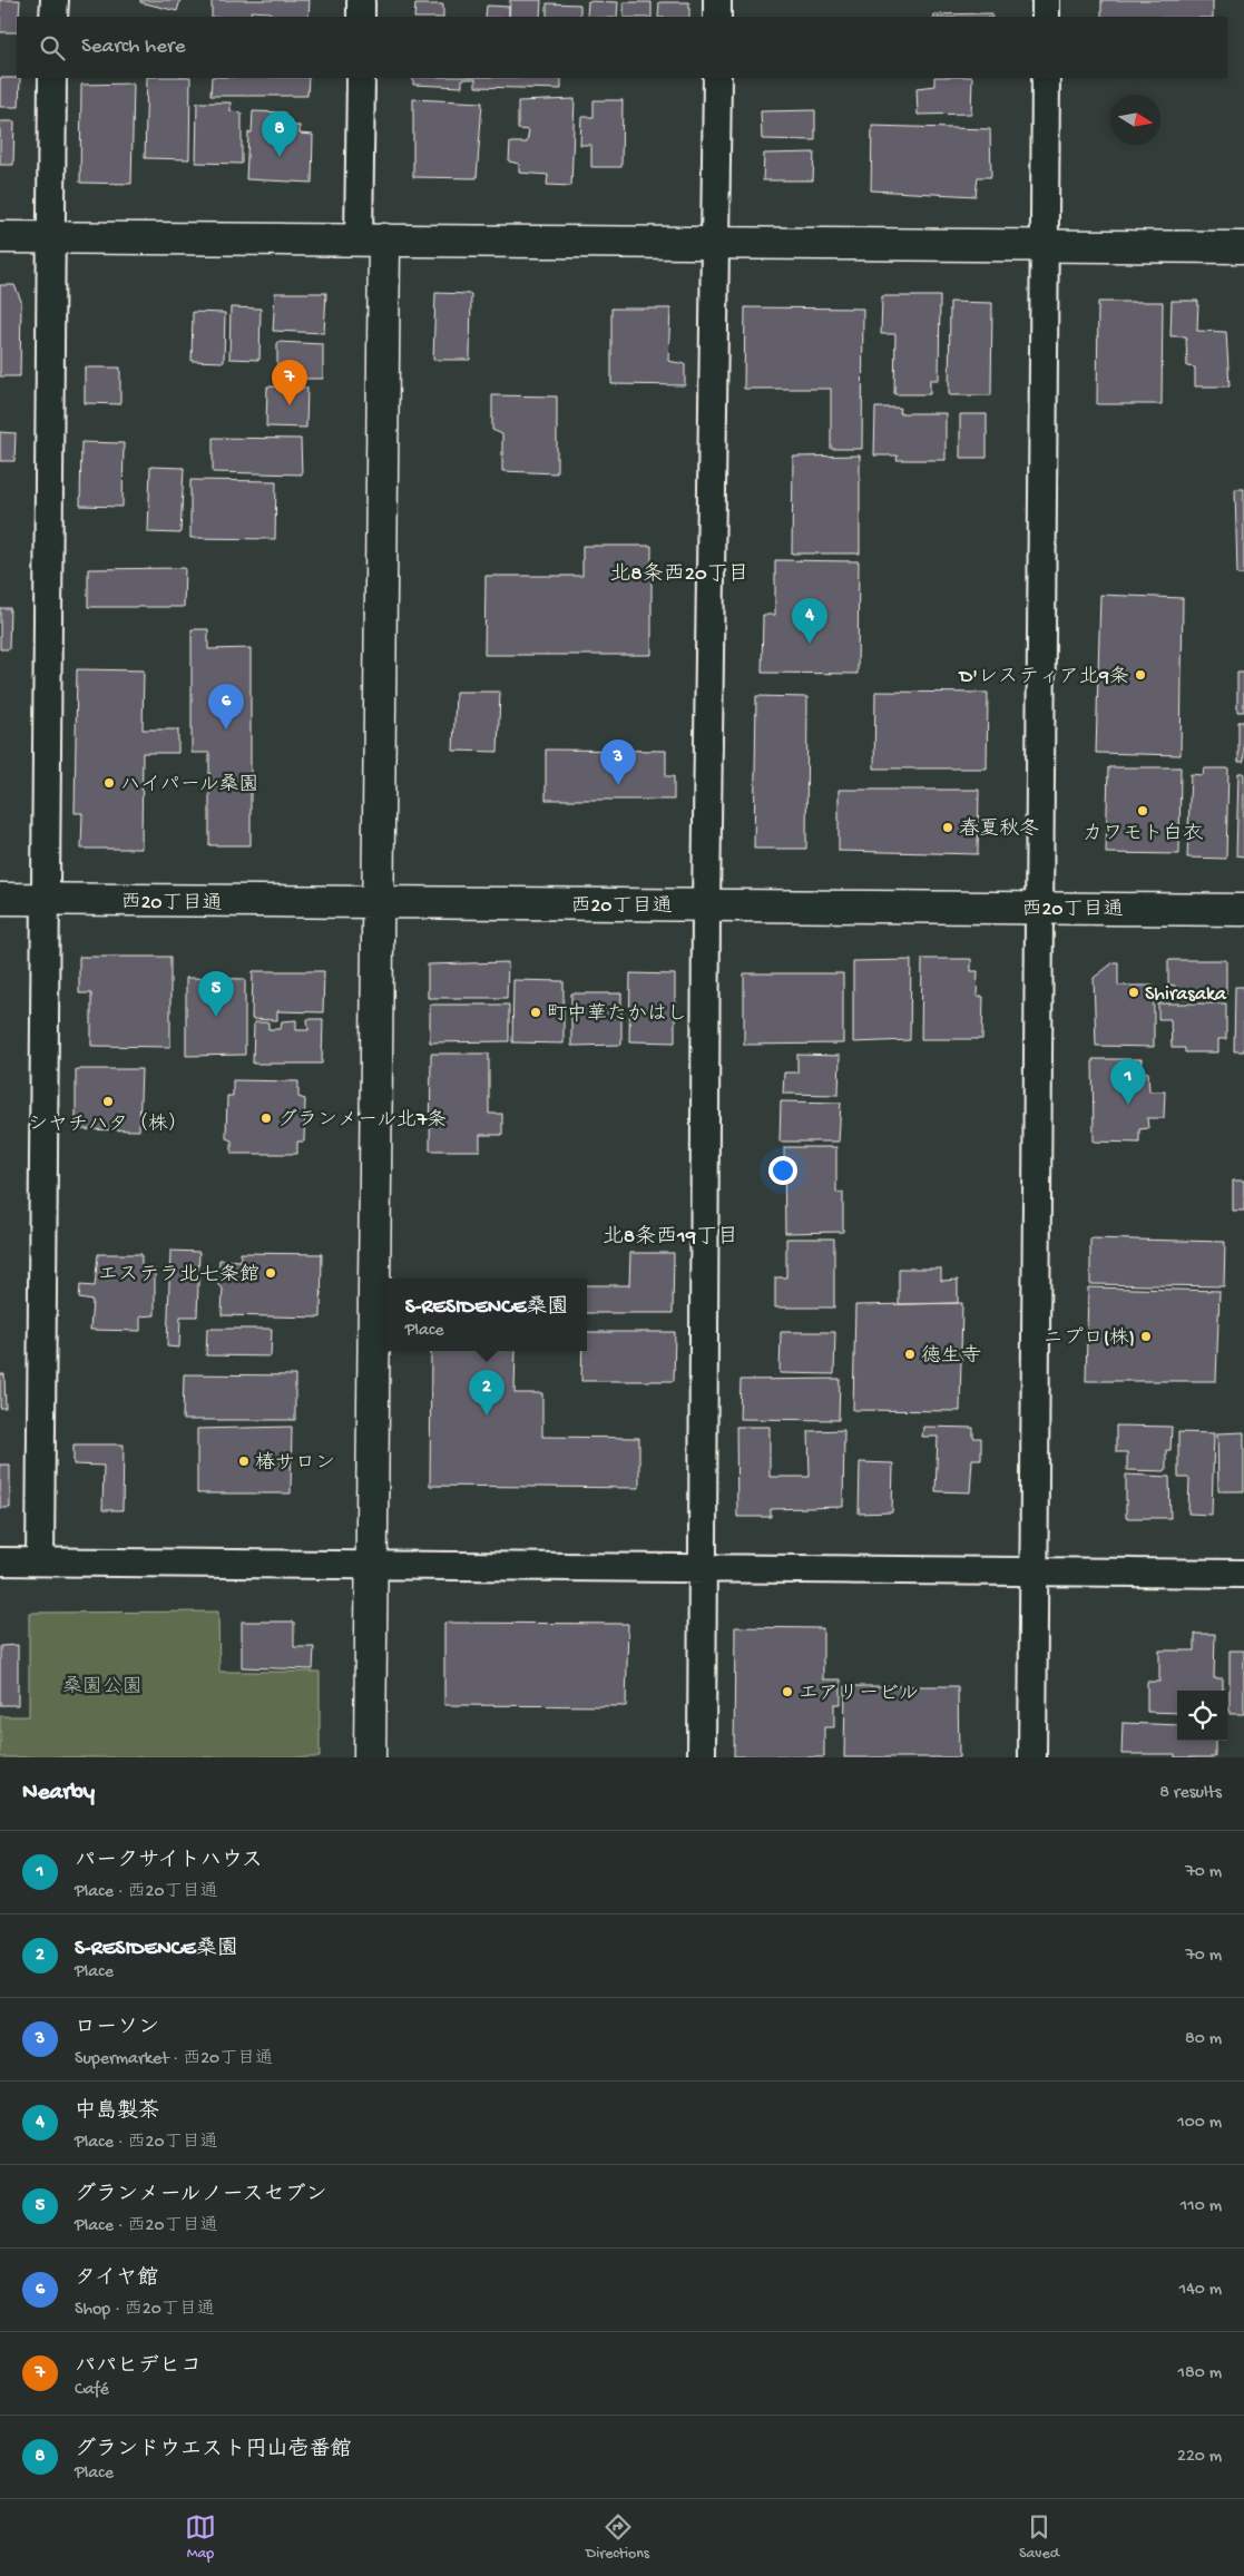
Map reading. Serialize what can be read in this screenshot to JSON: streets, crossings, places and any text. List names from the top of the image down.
{
  "streets": {
    "street": ["西20丁目通"]
  },
  "districts": ["北8条西20丁目", "北8条西19丁目"],
  "parks": ["桑園公園"],
  "places": [
    "D'レスティア北9条",
    "ハイパール桑園",
    "カワモト白衣",
    "春夏秋冬",
    "Shirasaka",
    "町中華たかはし",
    "シヤチハタ（株）",
    "グランメール北7条",
    "エステラ北七条館",
    "ニプロ(株)",
    "徳生寺",
    "椿サロン",
    "エアリービル"
  ],
  "north": "right",
  "page": {
    "search": "Search here",
    "pins": [
      "8",
      "7",
      "4",
      "6",
      "3",
      "5",
      "1",
      "2"
    ],
    "popup": ["S-RESIDENCE桑園", "Place"],
    "heading": ["Nearby", "8 results"],
    "list": [
      {
        "mark": "1",
        "name": "パークサイトハウス",
        "note": "Place · 西20丁目通",
        "value": "70 m"
      },
      {
        "mark": "2",
        "name": "S-RESIDENCE桑園",
        "note": "Place",
        "value": "70 m"
      },
      {
        "mark": "3",
        "name": "ローソン",
        "note": "Supermarket · 西20丁目通",
        "value": "80 m"
      },
      {
        "mark": "4",
        "name": "中島製茶",
        "note": "Place · 西20丁目通",
        "value": "100 m"
      },
      {
        "mark": "5",
        "name": "グランメールノースセブン",
        "note": "Place · 西20丁目通",
        "value": "110 m"
      },
      {
        "mark": "6",
        "name": "タイヤ館",
        "note": "Shop · 西20丁目通",
        "value": "140 m"
      },
      {
        "mark": "7",
        "name": "パパヒデヒコ",
        "note": "Café",
        "value": "180 m"
      },
      {
        "mark": "8",
        "name": "グランドウエスト円山壱番館",
        "note": "Place",
        "value": "220 m"
      }
    ],
    "nav": ["Map", "Directions", "Saved"]
  }
}
